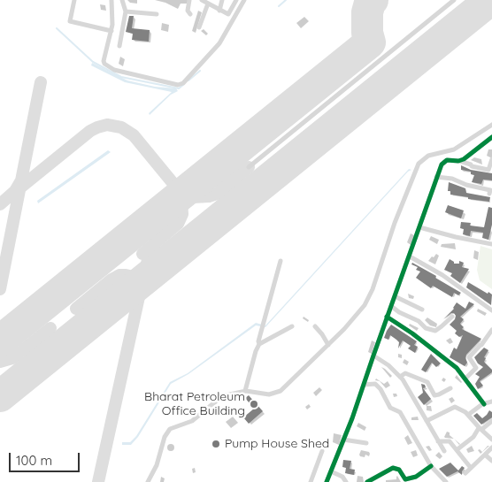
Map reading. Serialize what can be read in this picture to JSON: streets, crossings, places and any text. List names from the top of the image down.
{
  "places": ["Bharat Petroleum Office Building", "Pump House Shed"],
  "scale_bar": "100 m"
}
